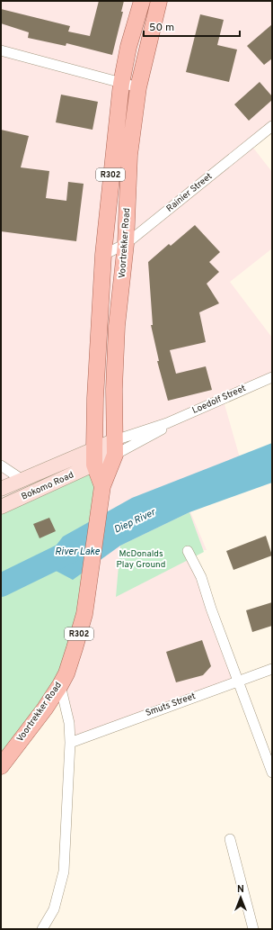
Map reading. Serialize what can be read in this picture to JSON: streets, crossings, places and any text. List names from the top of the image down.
{
  "streets": {
    "main road": [
      "R302",
      "Voortrekker Road",
      "Loedolf Street",
      "Bokomo Road"
    ],
    "street": ["Rainier Street", "Smuts Street"]
  },
  "crossings": [
    ["R302", "Rainier Street"],
    ["R302", "Voortrekker Road"],
    ["R302", "Loedolf Street"],
    ["R302", "Bokomo Road"],
    ["Rainier Street", "Voortrekker Road"],
    ["Voortrekker Road", "Loedolf Street"],
    ["Voortrekker Road", "Bokomo Road"],
    ["Loedolf Street", "Bokomo Road"]
  ],
  "water": ["Diep River", "River Lake"],
  "parks": ["McDonalds Play Ground"],
  "scale_bar": "50 m",
  "north": "top"
}
